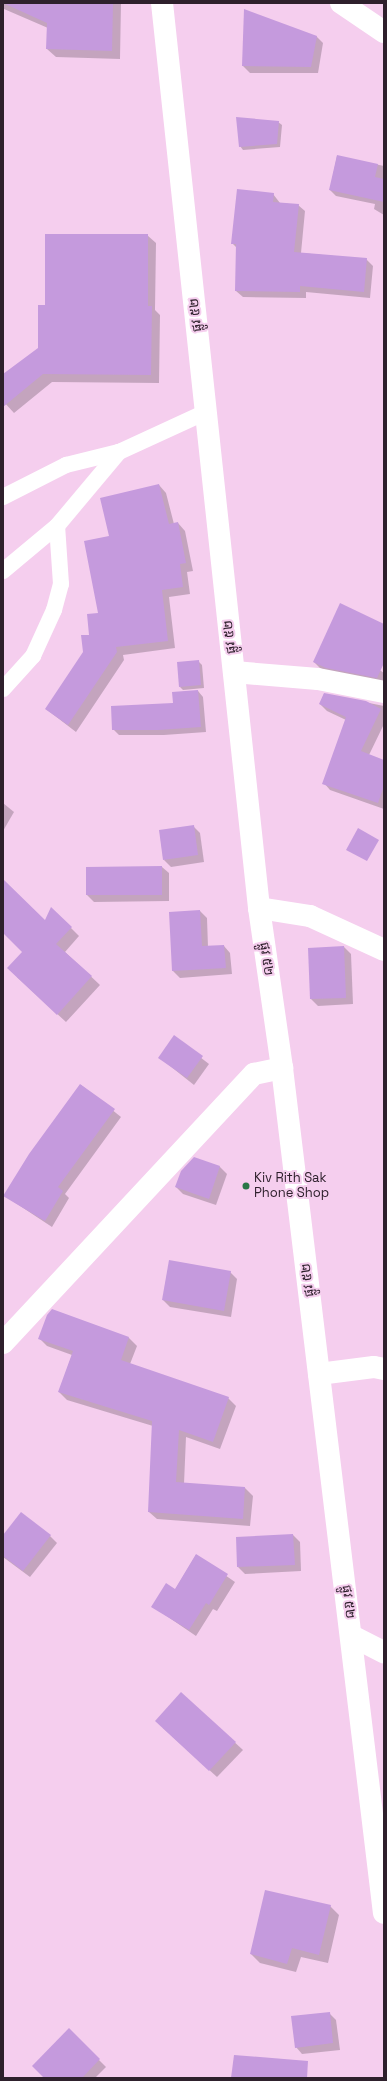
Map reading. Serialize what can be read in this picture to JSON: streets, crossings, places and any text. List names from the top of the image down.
{
  "streets": {
    "street": ["ផ្លូវ ៥២"]
  },
  "places": ["Kiv Rith Sak Phone Shop"]
}
